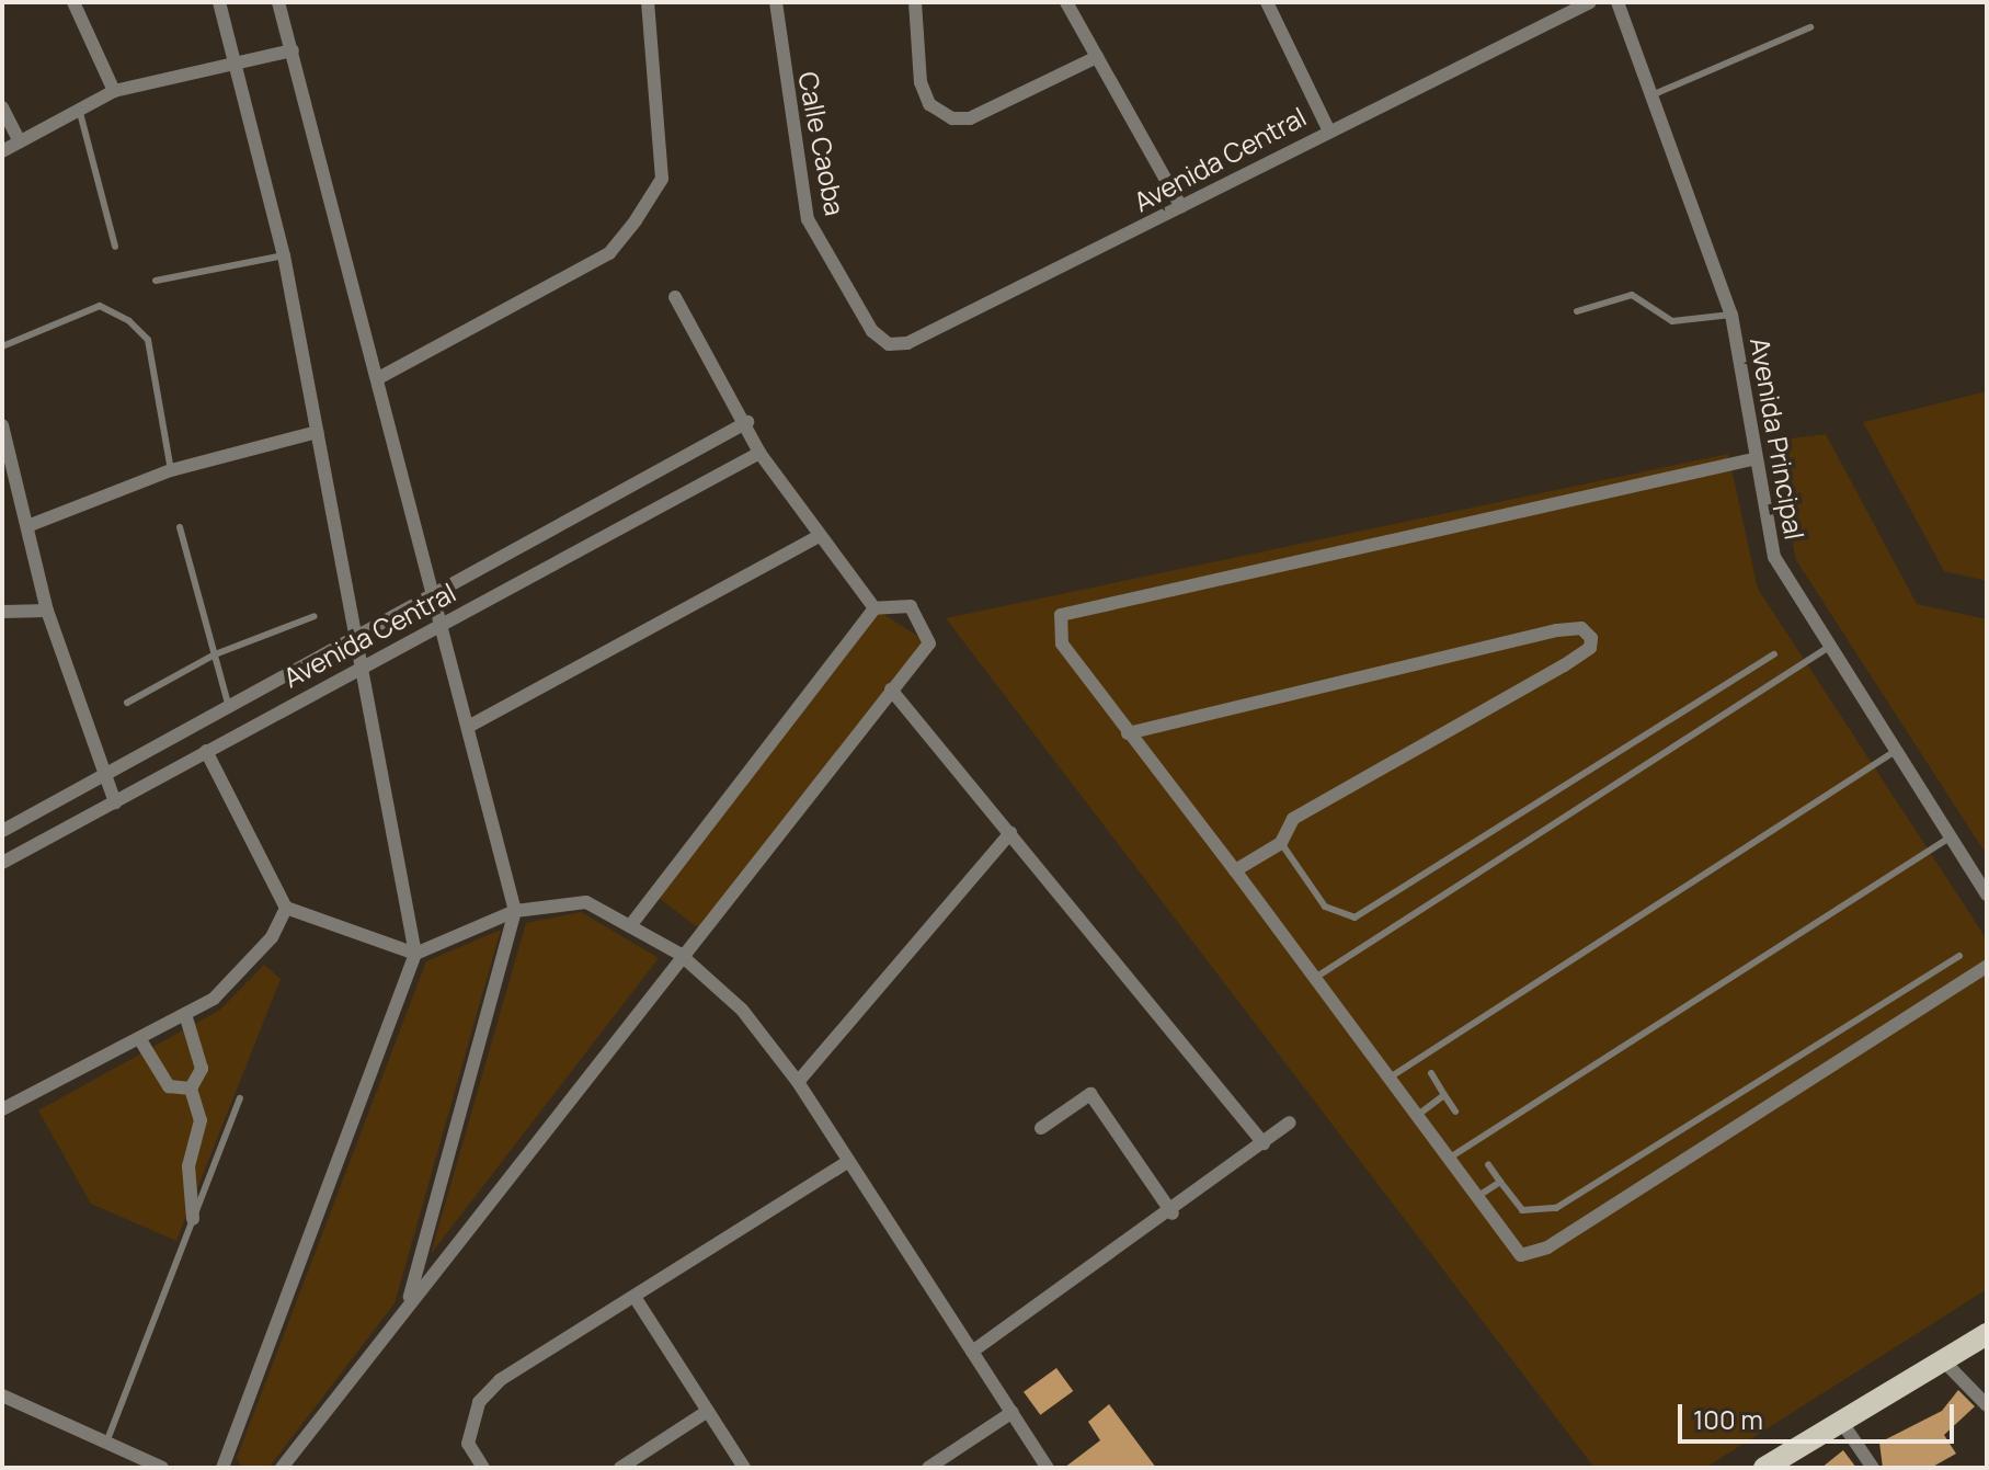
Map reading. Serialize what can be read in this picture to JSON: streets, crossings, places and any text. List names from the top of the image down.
{
  "streets": {
    "street": ["Calle Caoba", "Avenida Central", "Avenida Principal"]
  },
  "crossings": [
    ["Calle Caoba", "Avenida Central"]
  ],
  "scale_bar": "100 m"
}
